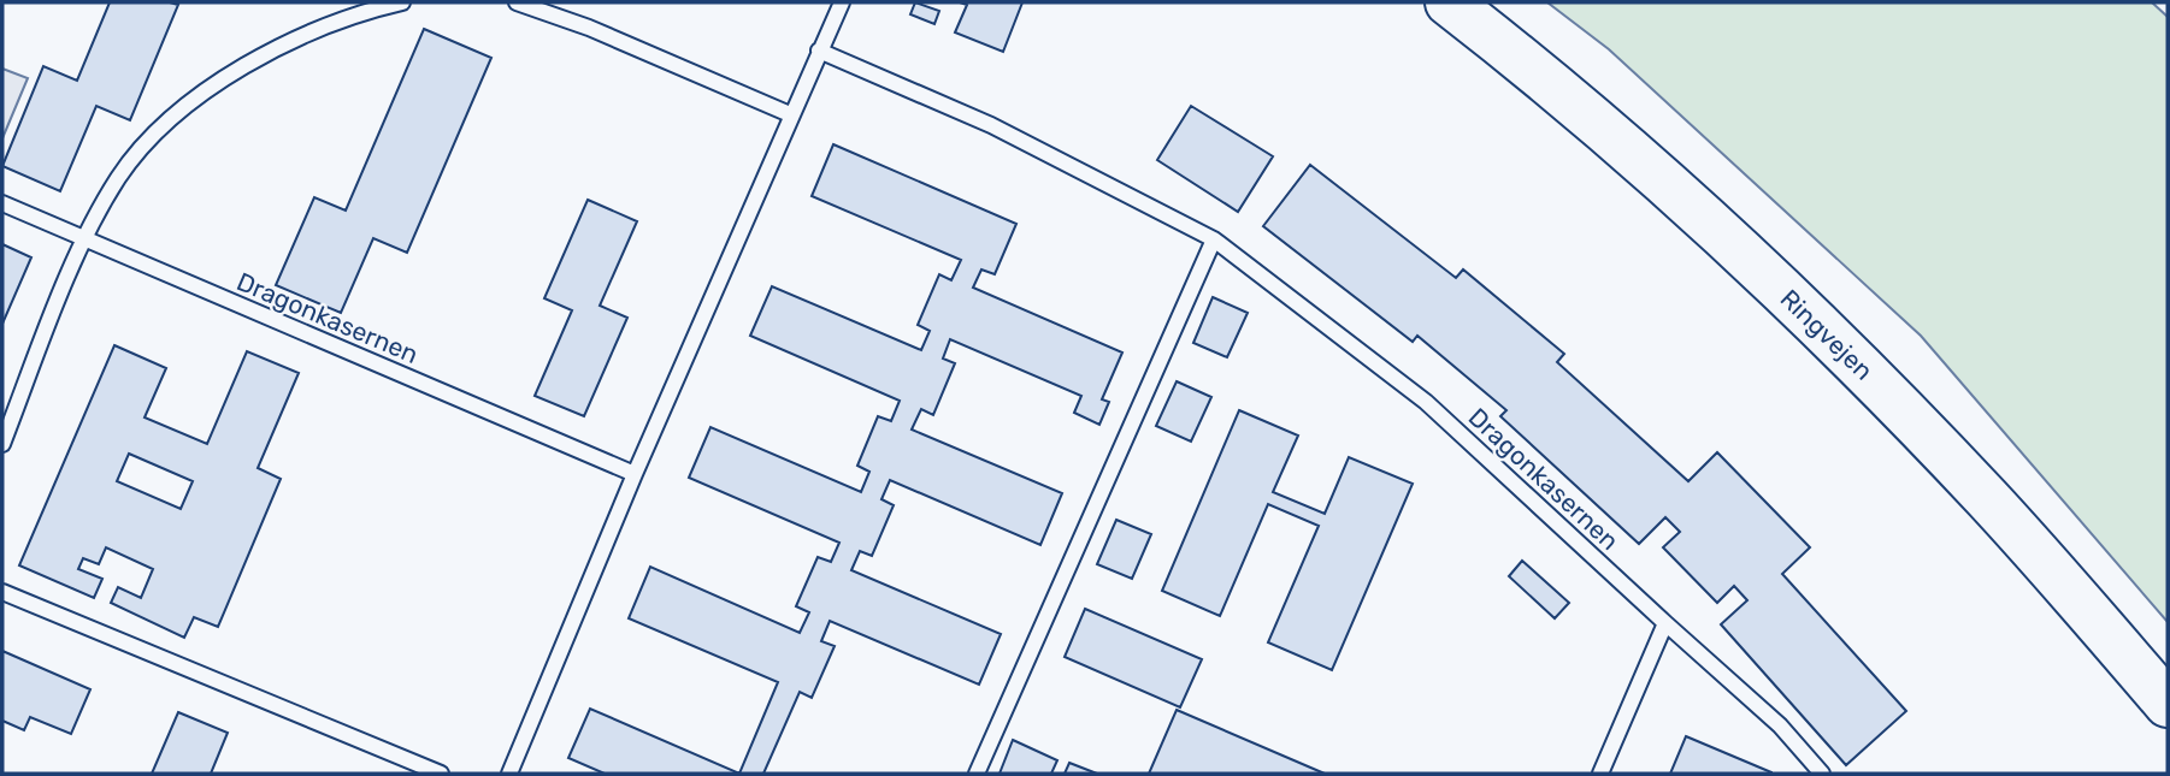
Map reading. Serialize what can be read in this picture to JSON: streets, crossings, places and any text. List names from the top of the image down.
{
  "streets": {
    "main road": ["Ringvejen"],
    "lane": ["Dragonkasernen"]
  }
}
